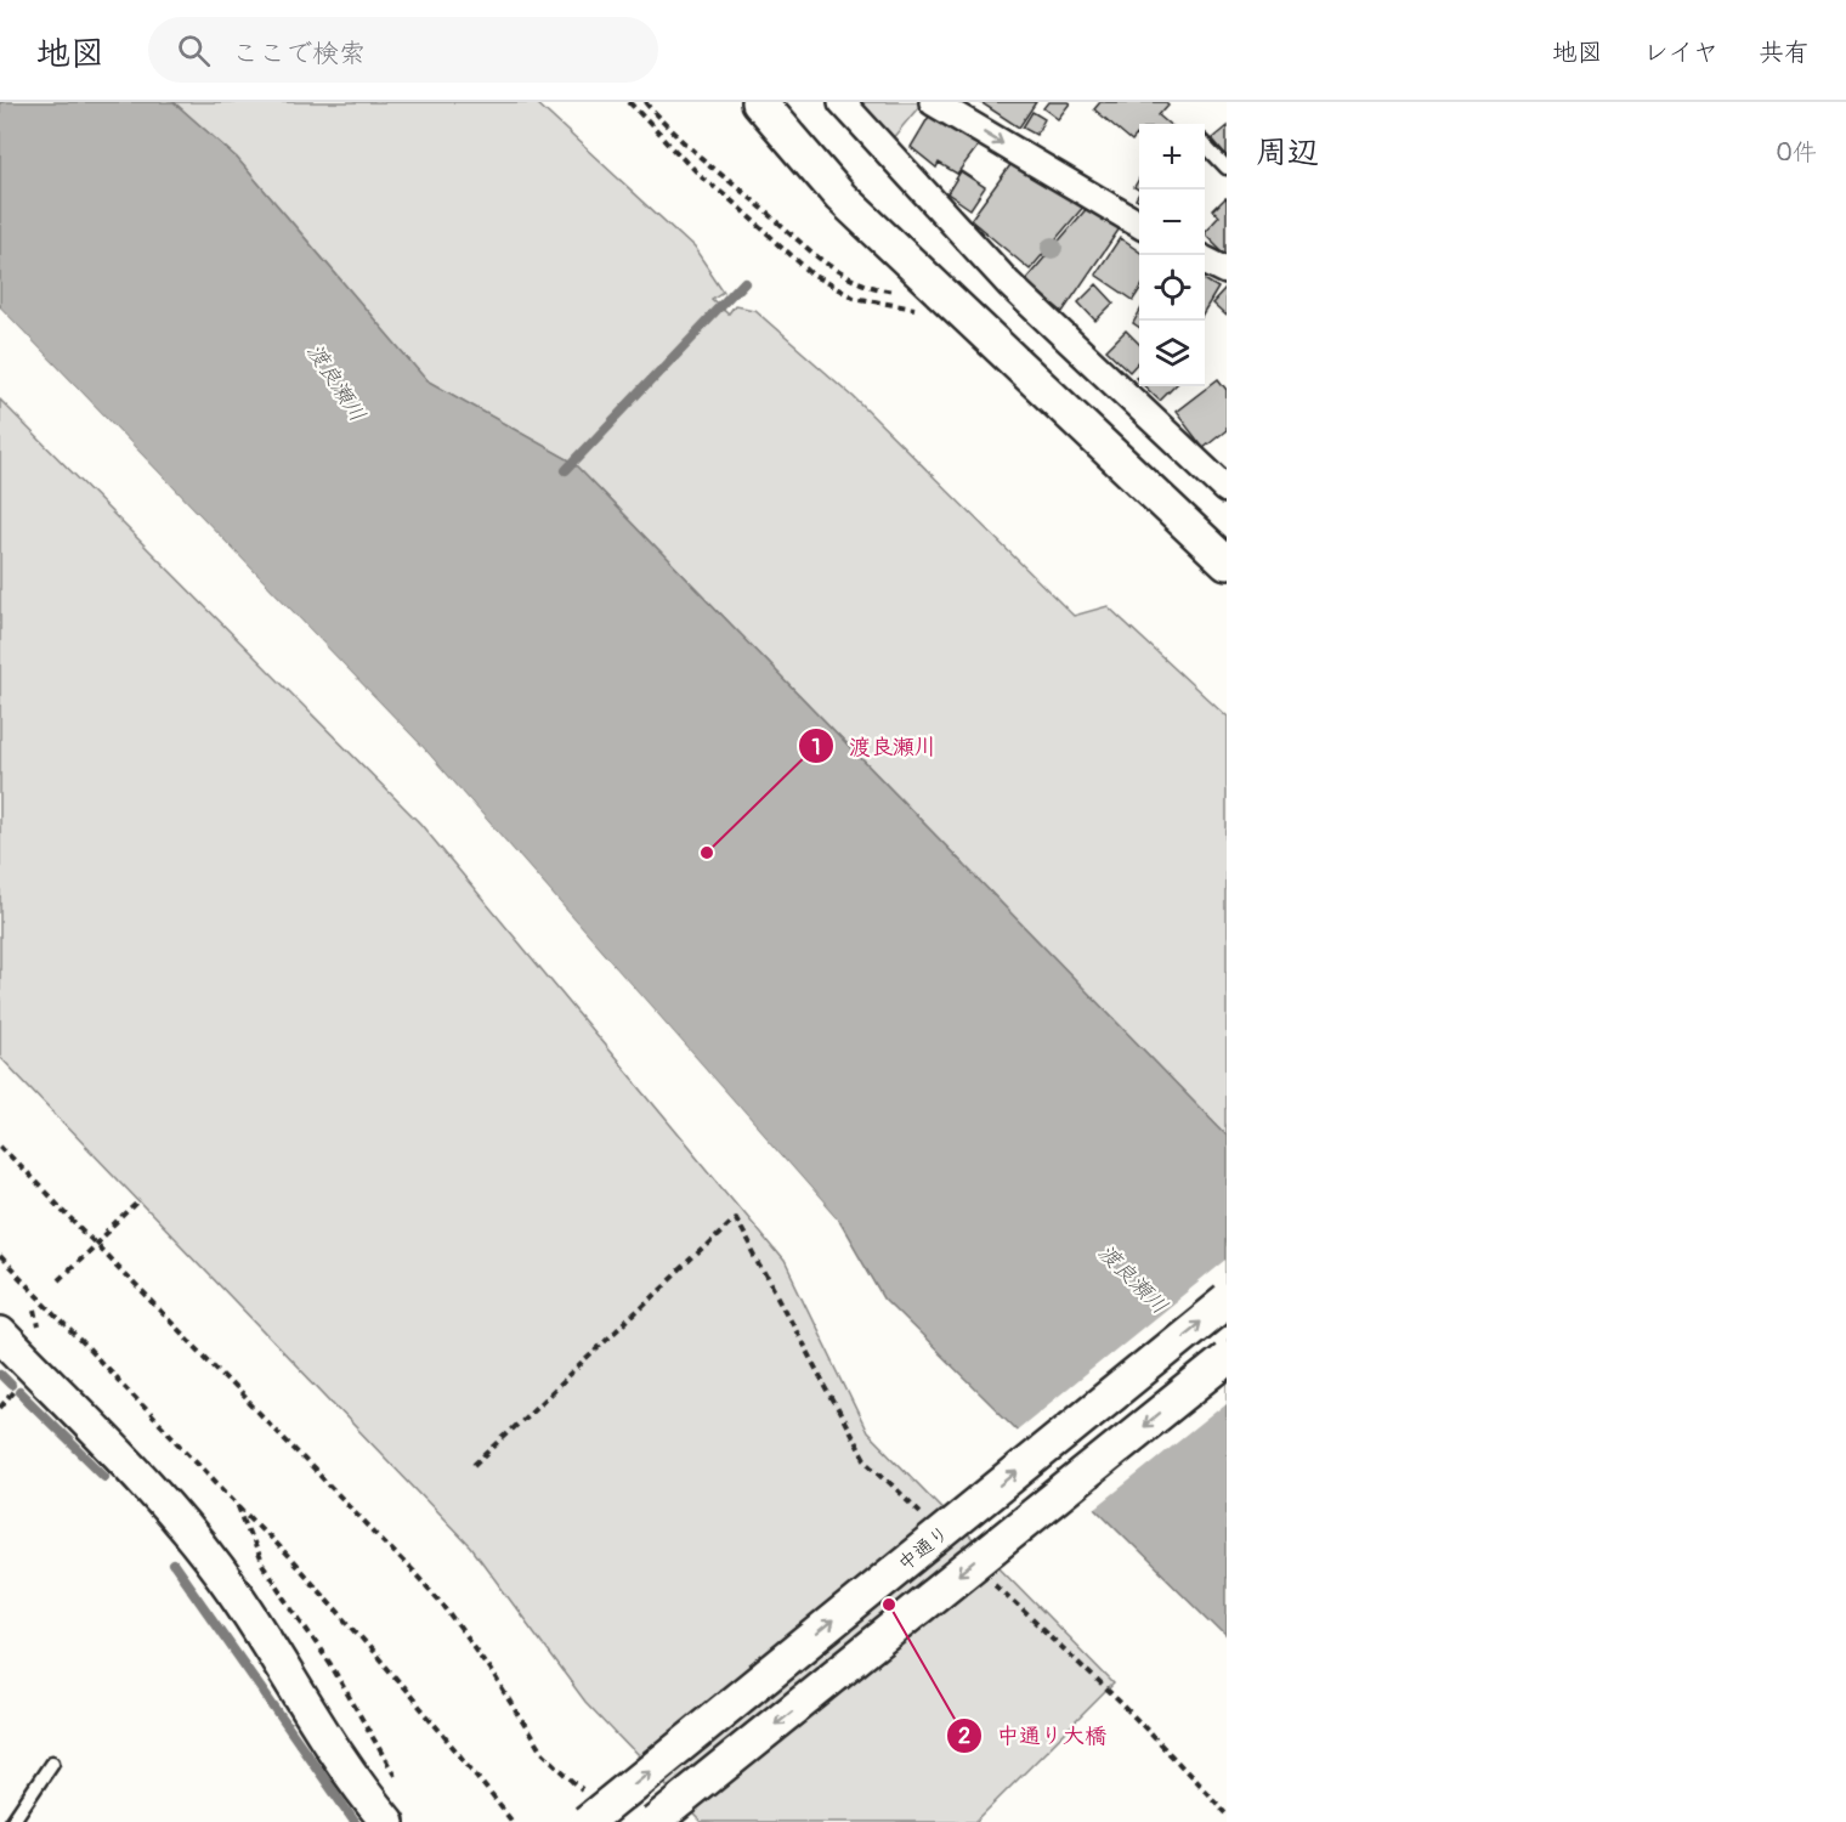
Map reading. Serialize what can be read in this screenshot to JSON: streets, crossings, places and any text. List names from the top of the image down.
{
  "streets": {
    "street": ["中通り"]
  },
  "water": ["渡良瀬川"],
  "places": ["渡良瀬川", "中通り大橋"],
  "page": {
    "header": "地図",
    "search": "ここで検索",
    "nav": ["地図", "レイヤ", "共有"],
    "heading": ["周辺", "0件"],
    "map_buttons": ["+", "−"]
  }
}
